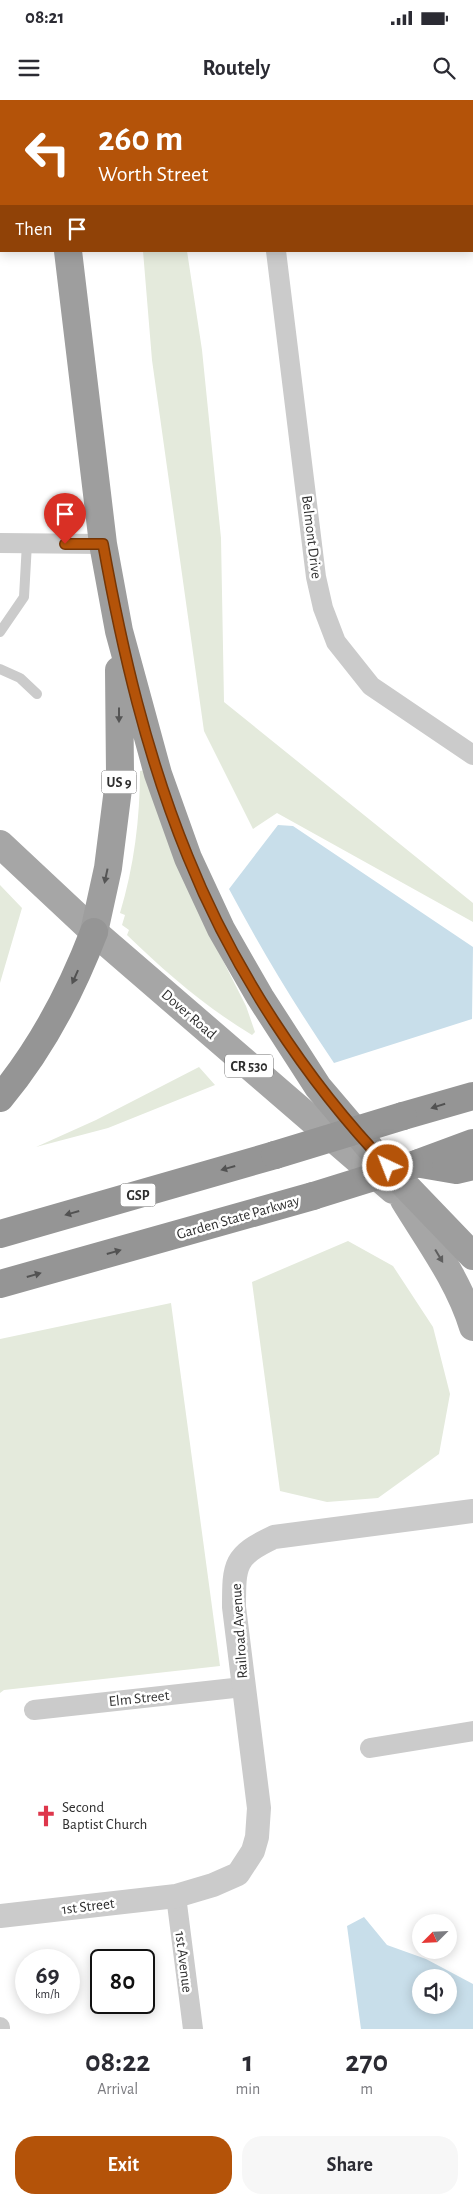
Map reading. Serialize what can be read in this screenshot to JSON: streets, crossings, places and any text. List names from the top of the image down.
{
  "streets": {
    "highway": ["US 9", "GSP", "Garden State Parkway"],
    "main road": ["Dover Road", "CR 530"],
    "street": [
      "Belmont Drive",
      "Railroad Avenue",
      "Elm Street",
      "1st Street",
      "1st Avenue"
    ]
  },
  "crossings": [
    ["US 9", "Dover Road"],
    ["Railroad Avenue", "Elm Street"],
    ["Railroad Avenue", "1st Street"],
    ["Railroad Avenue", "1st Avenue"],
    ["1st Street", "1st Avenue"]
  ],
  "places": {
    "church": ["Second Baptist Church"]
  },
  "north": "bottom left",
  "page": {
    "status": "08:21",
    "header": "Routely",
    "turn": ["260 m", "Worth Street"],
    "then": "Then",
    "speed": "69 km/h",
    "limit": "80",
    "eta": [
      "08:22",
      "Arrival",
      "1",
      "min",
      "270",
      "m"
    ],
    "buttons": ["Exit", "Share"]
  }
}
